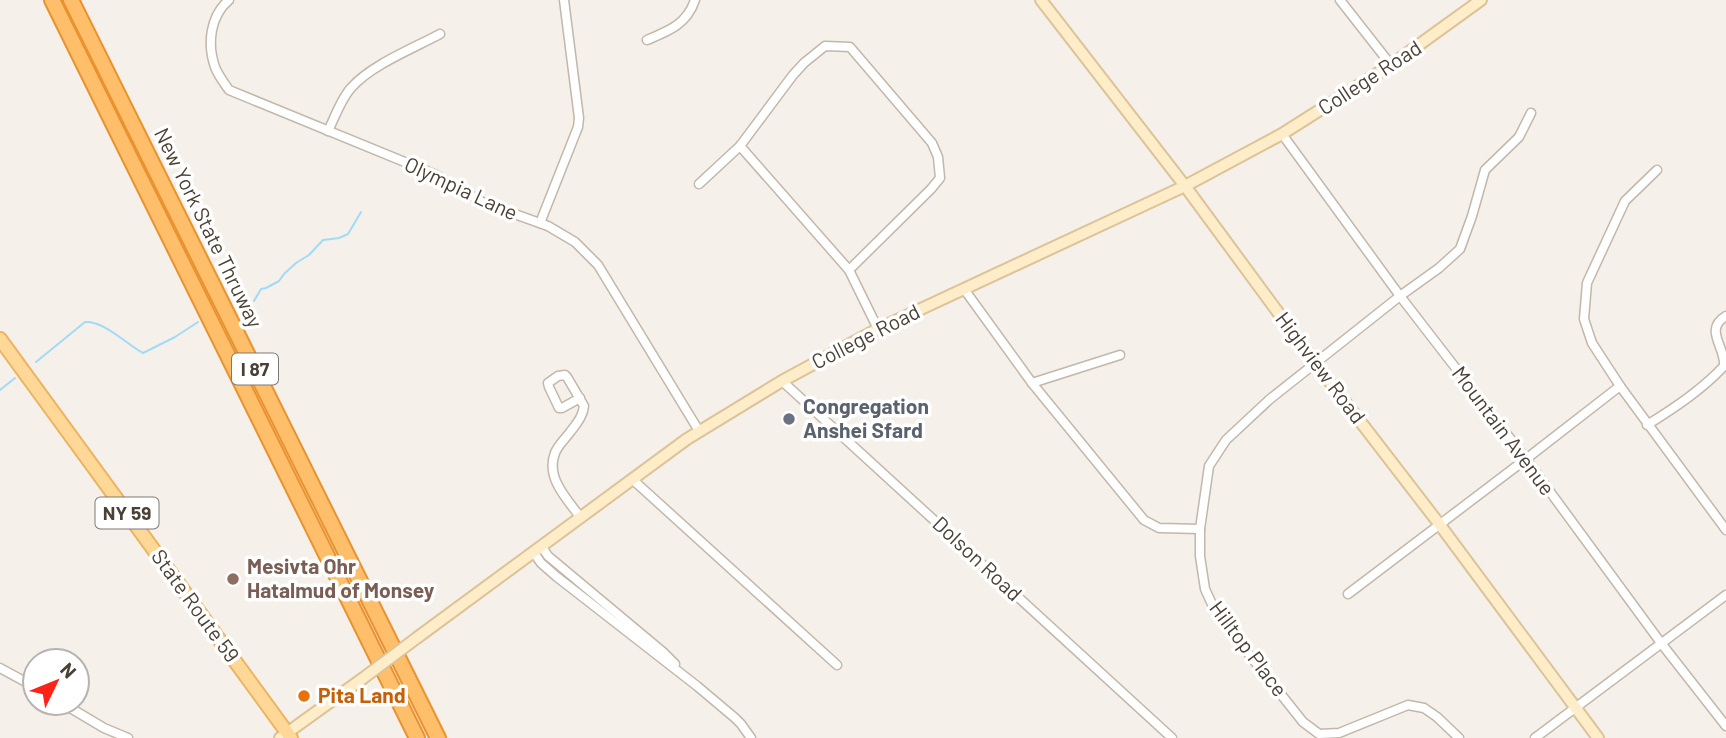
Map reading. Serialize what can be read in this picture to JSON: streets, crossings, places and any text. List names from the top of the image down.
{
  "streets": {
    "highway": ["New York State Thruway", "I 87"],
    "main road": ["NY 59", "State Route 59"],
    "street": [
      "College Road",
      "Olympia Lane",
      "Highview Road",
      "Mountain Avenue",
      "Dolson Road",
      "Hilltop Place"
    ]
  },
  "crossings": [
    ["College Road", "Olympia Lane"],
    ["College Road", "Highview Road"],
    ["College Road", "Mountain Avenue"],
    ["College Road", "Dolson Road"],
    ["College Road", "State Route 59"],
    ["Highview Road", "Hilltop Place"],
    ["Mountain Avenue", "Hilltop Place"]
  ],
  "places": ["Congregation Anshei Sfard", "Mesivta Ohr Hatalmud of Monsey", "Pita Land"],
  "north": "top right"
}
